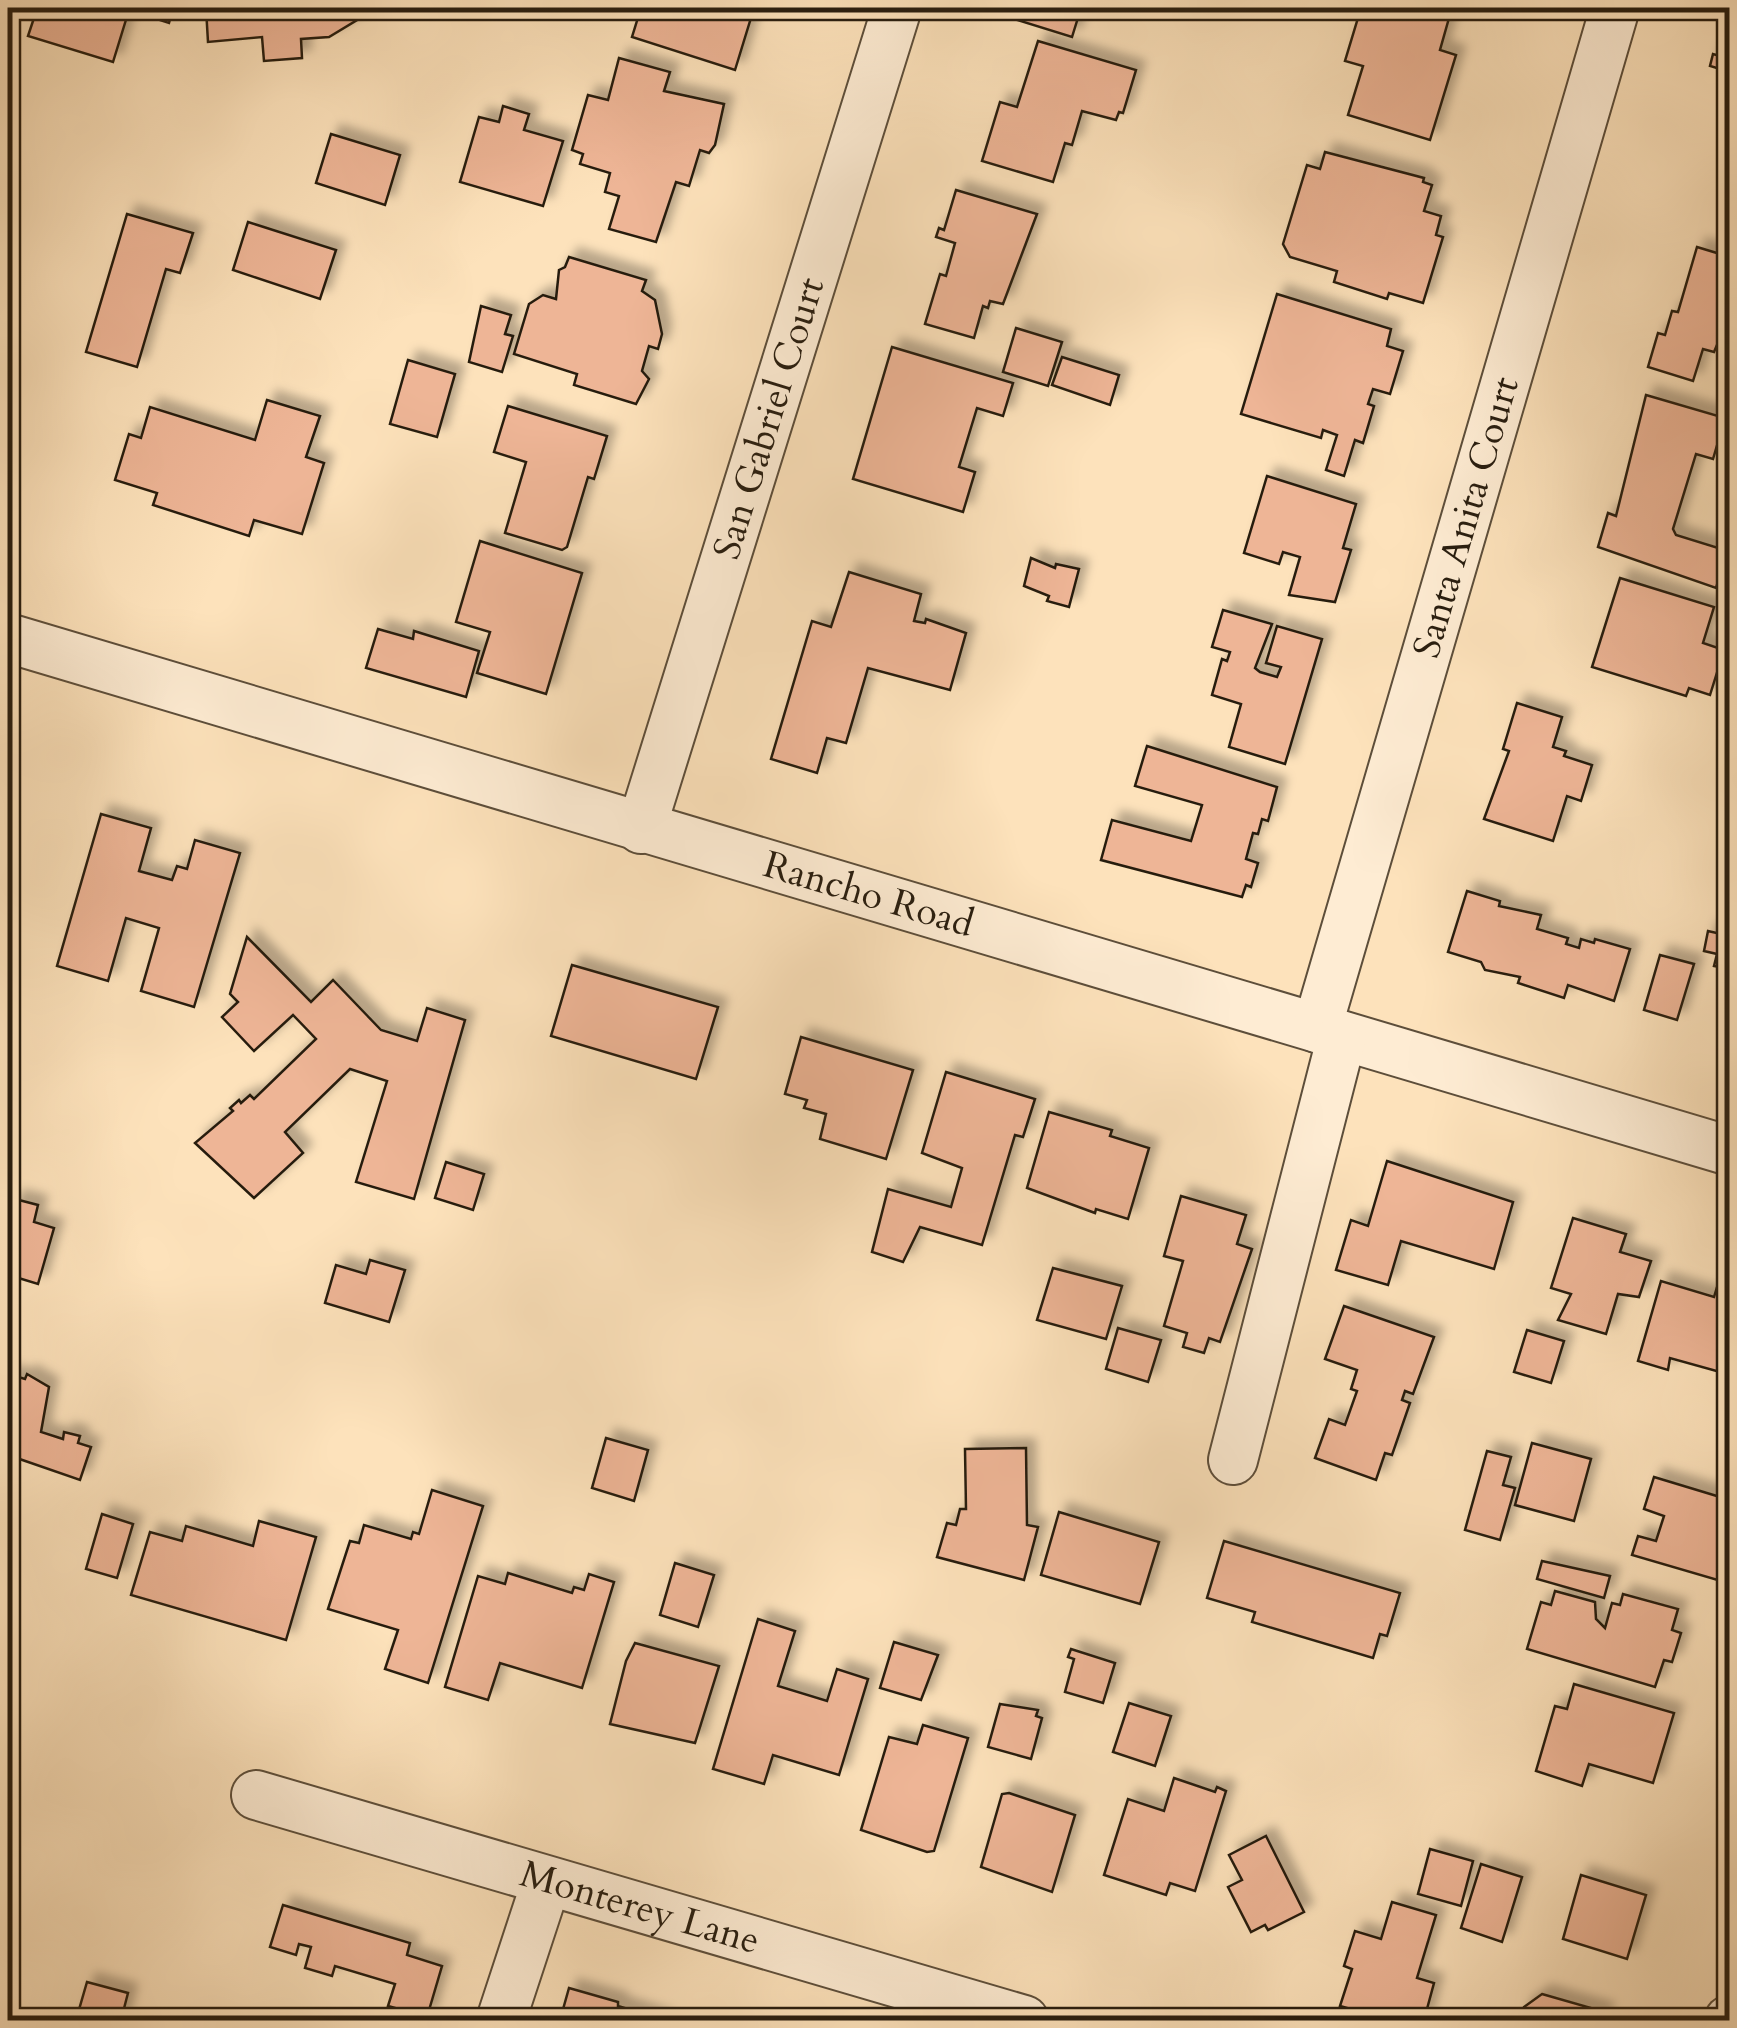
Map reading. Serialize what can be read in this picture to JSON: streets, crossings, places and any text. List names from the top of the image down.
{
  "streets": {
    "street": [
      "San Gabriel Court",
      "Santa Anita Court",
      "Rancho Road",
      "Monterey Lane"
    ]
  },
  "crossings": [
    ["San Gabriel Court", "Rancho Road"],
    ["Santa Anita Court", "Rancho Road"]
  ]
}
